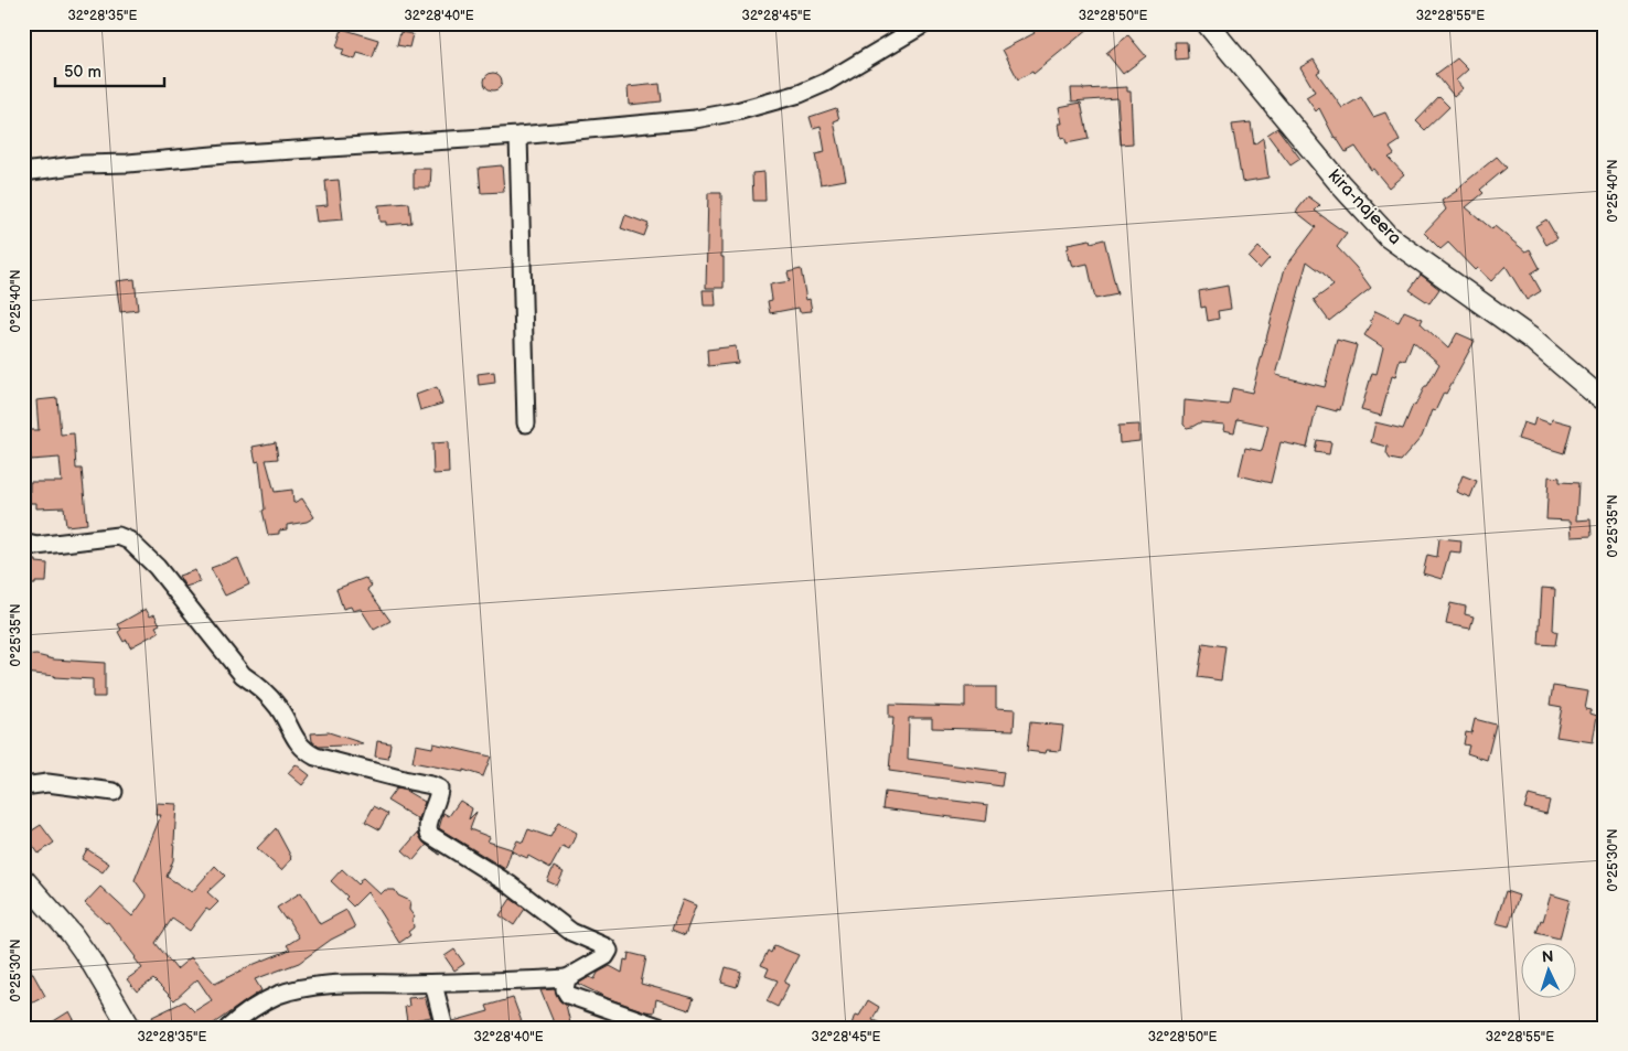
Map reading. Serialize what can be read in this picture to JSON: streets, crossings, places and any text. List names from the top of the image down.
{
  "streets": {
    "street": ["kira-najeera"]
  },
  "scale_bar": "50 m",
  "north": "top",
  "coordinates": [
    "32°28'35\"E",
    "32°28'40\"E",
    "32°28'45\"E",
    "32°28'50\"E",
    "32°28'55\"E",
    "0°25'40\"N",
    "0°25'35\"N",
    "0°25'30\"N"
  ]
}
